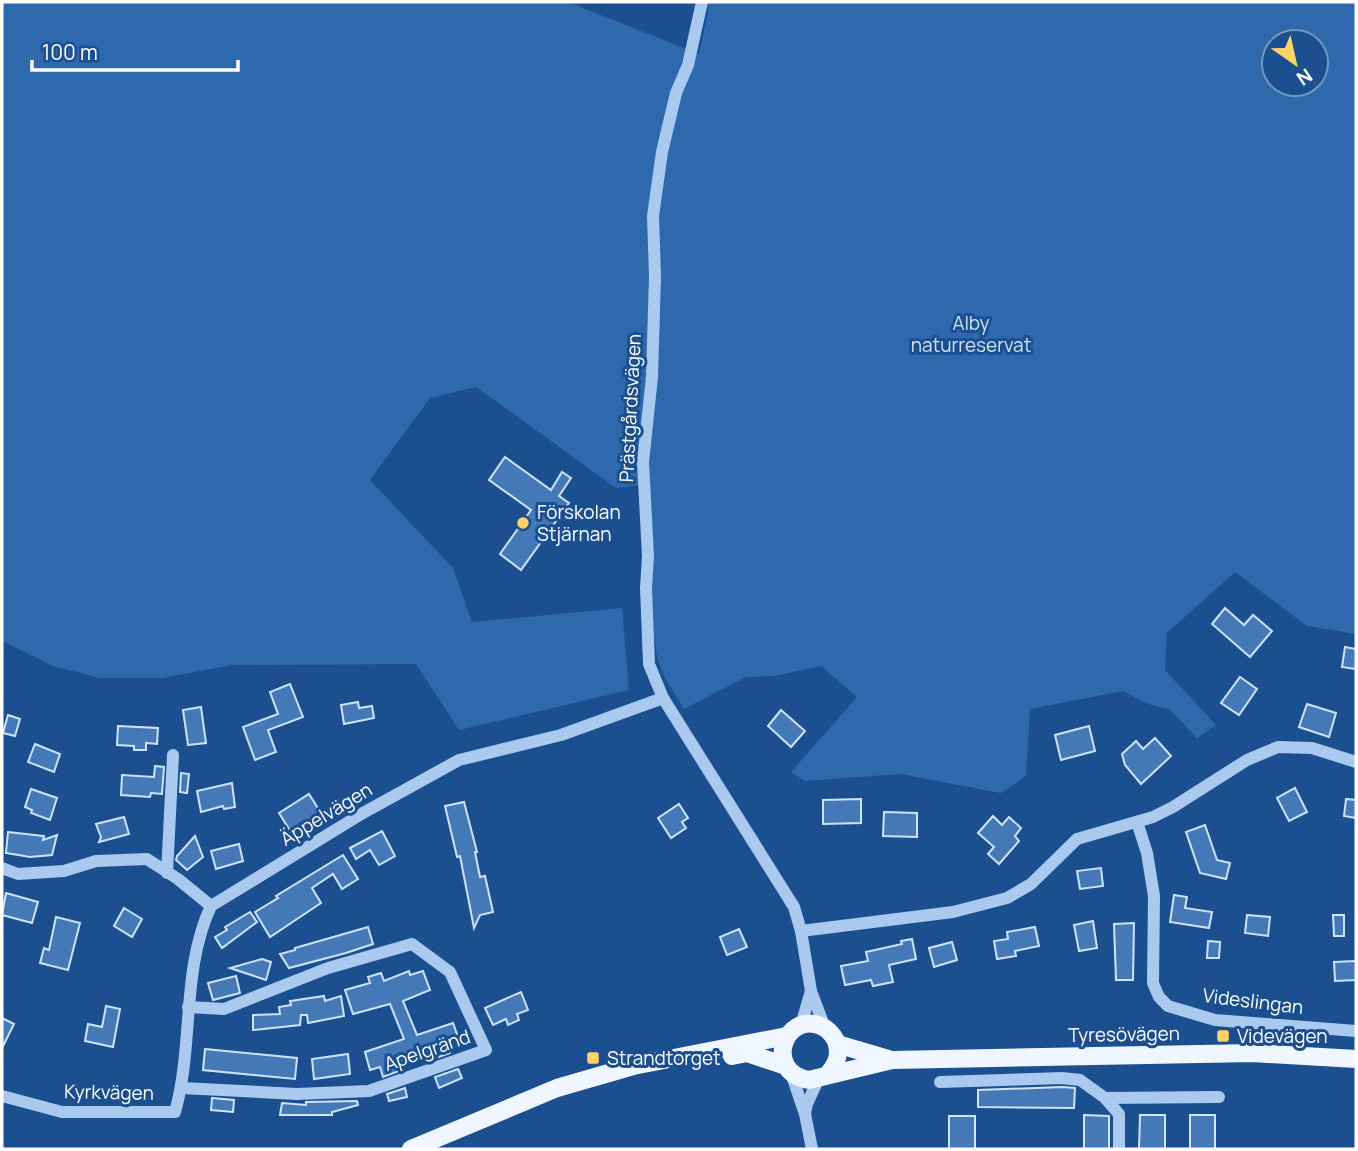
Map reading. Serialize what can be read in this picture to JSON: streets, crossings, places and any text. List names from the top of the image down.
{
  "streets": {
    "main road": ["Tyresövägen"],
    "street": [
      "Prästgårdsvägen",
      "Äppelvägen",
      "Videslingan",
      "Apelgränd",
      "Kyrkvägen"
    ]
  },
  "crossings": [
    ["Prästgårdsvägen", "Äppelvägen"],
    ["Prästgårdsvägen", "Tyresövägen"],
    ["Apelgränd", "Kyrkvägen"]
  ],
  "parks": ["Alby naturreservat"],
  "places": {
    "other": ["Förskolan Stjärnan"],
    "transit": ["Videvägen", "Strandtorget"]
  },
  "scale_bar": "100 m",
  "north": "bottom right"
}
